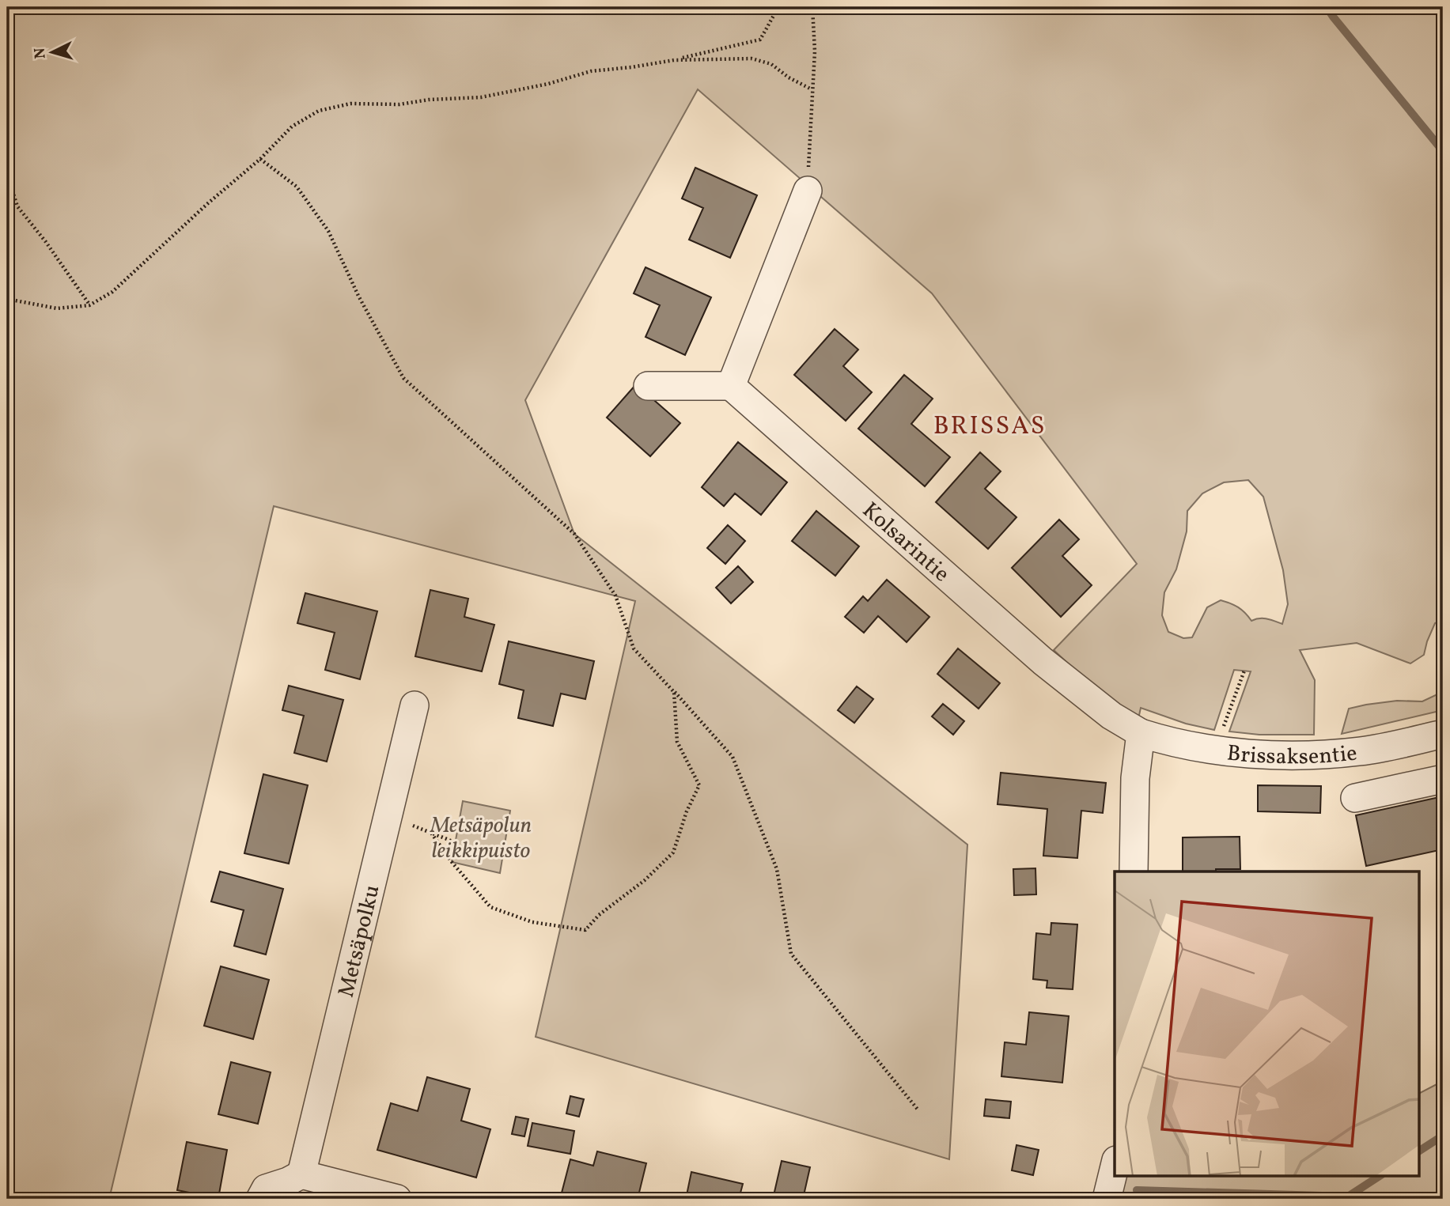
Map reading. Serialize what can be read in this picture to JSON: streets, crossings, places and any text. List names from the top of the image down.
{
  "streets": {
    "street": ["Kolsarintie", "Brissaksentie", "Metsäpolku"]
  },
  "crossings": [
    ["Kolsarintie", "Brissaksentie"]
  ],
  "districts": ["BRISSAS"],
  "parks": ["Metsäpolun leikkipuisto"],
  "north": "left"
}
